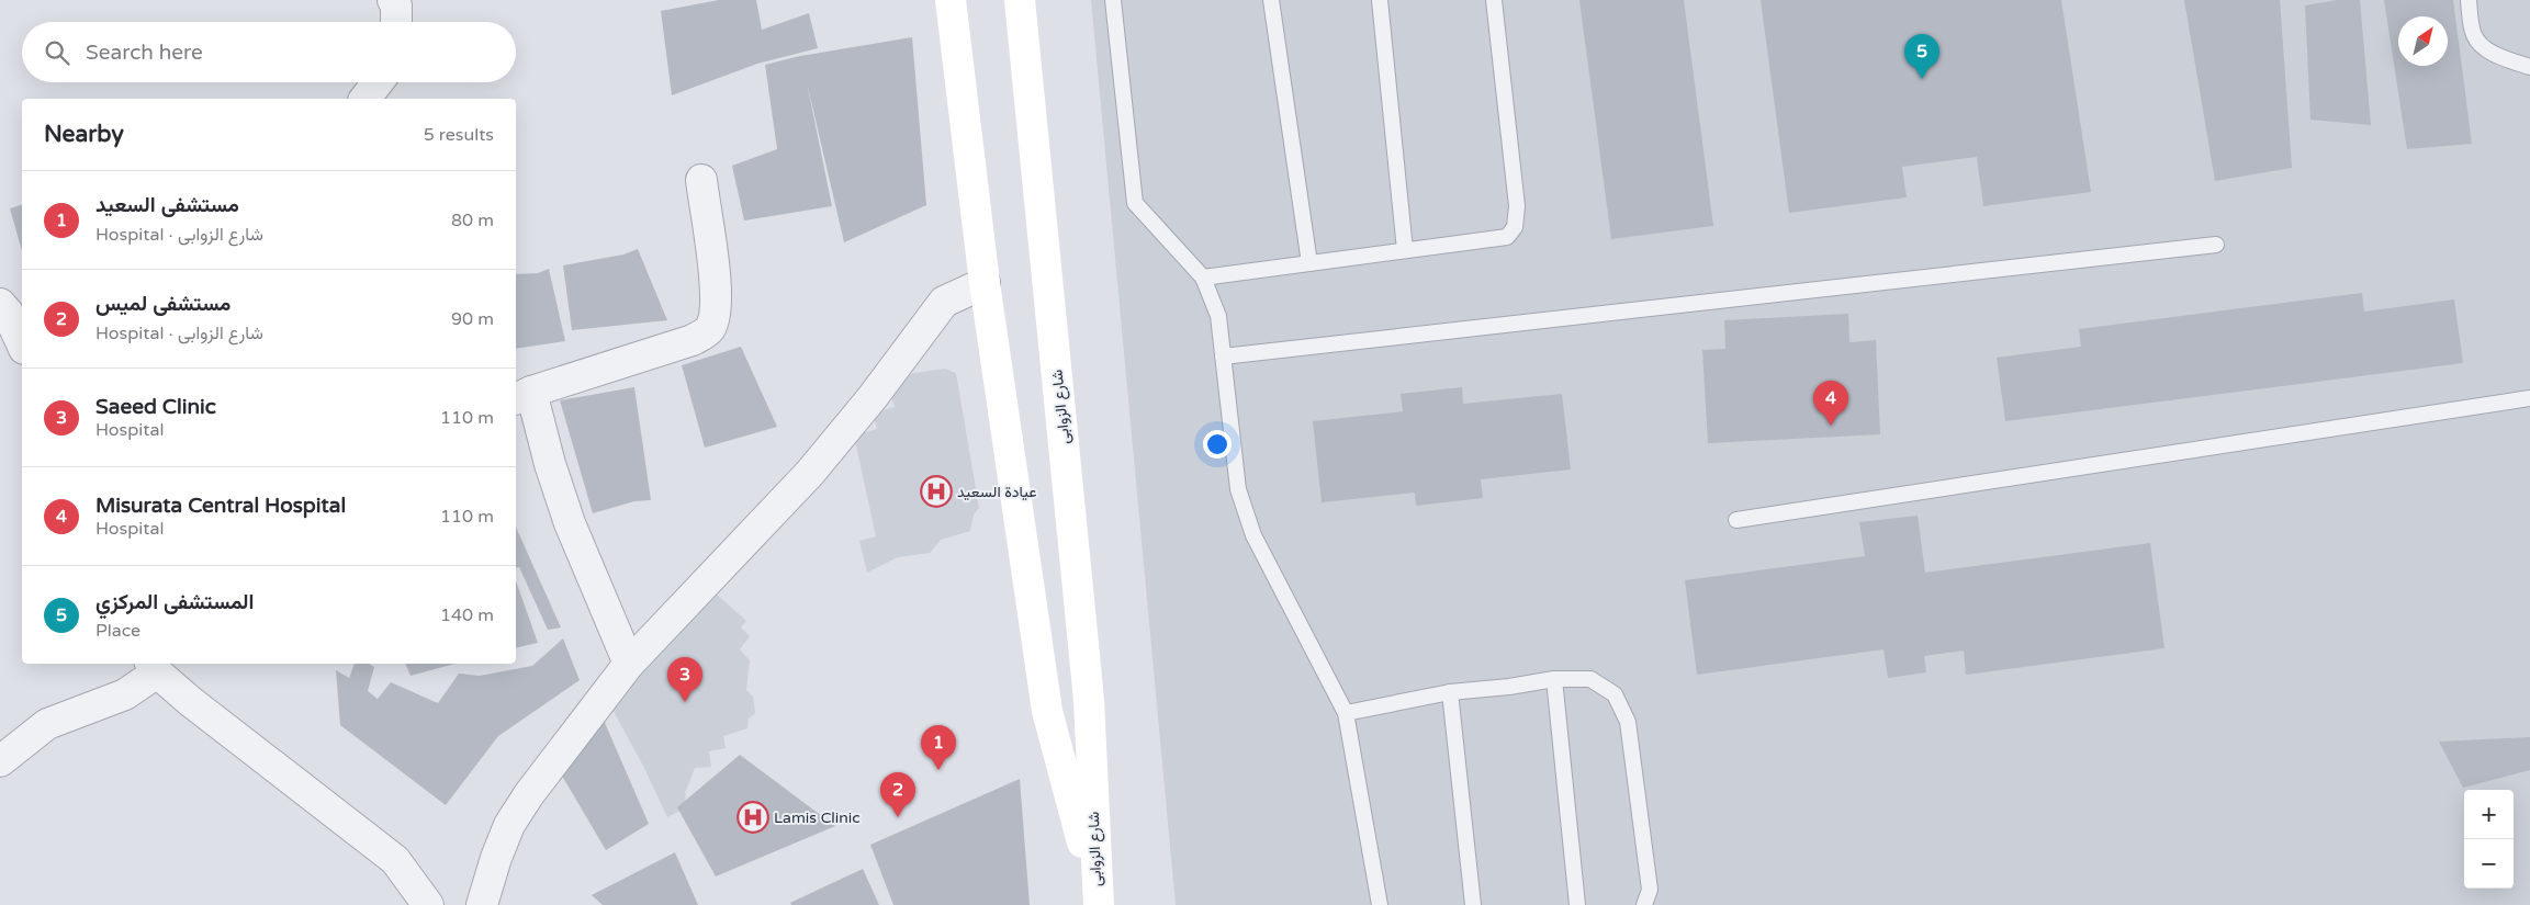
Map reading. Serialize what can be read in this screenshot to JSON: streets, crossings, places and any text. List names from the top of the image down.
{
  "streets": {
    "street": ["شارع الزوابى"]
  },
  "places": {
    "hospital": ["عيادة السعيد", "Lamis Clinic"]
  },
  "north": "top right",
  "page": {
    "search": "Search here",
    "pins": [
      "5",
      "4",
      "3",
      "1",
      "2"
    ],
    "heading": ["Nearby", "5 results"],
    "list": [
      {
        "mark": "1",
        "name": "مستشفى السعيد",
        "note": "Hospital · شارع الزوابى",
        "value": "80 m"
      },
      {
        "mark": "2",
        "name": "مستشفى لميس",
        "note": "Hospital · شارع الزوابى",
        "value": "90 m"
      },
      {
        "mark": "3",
        "name": "Saeed Clinic",
        "note": "Hospital",
        "value": "110 m"
      },
      {
        "mark": "4",
        "name": "Misurata Central Hospital",
        "note": "Hospital",
        "value": "110 m"
      },
      {
        "mark": "5",
        "name": "المستشفى المركزي",
        "note": "Place",
        "value": "140 m"
      }
    ],
    "map_buttons": ["+", "−"]
  }
}
